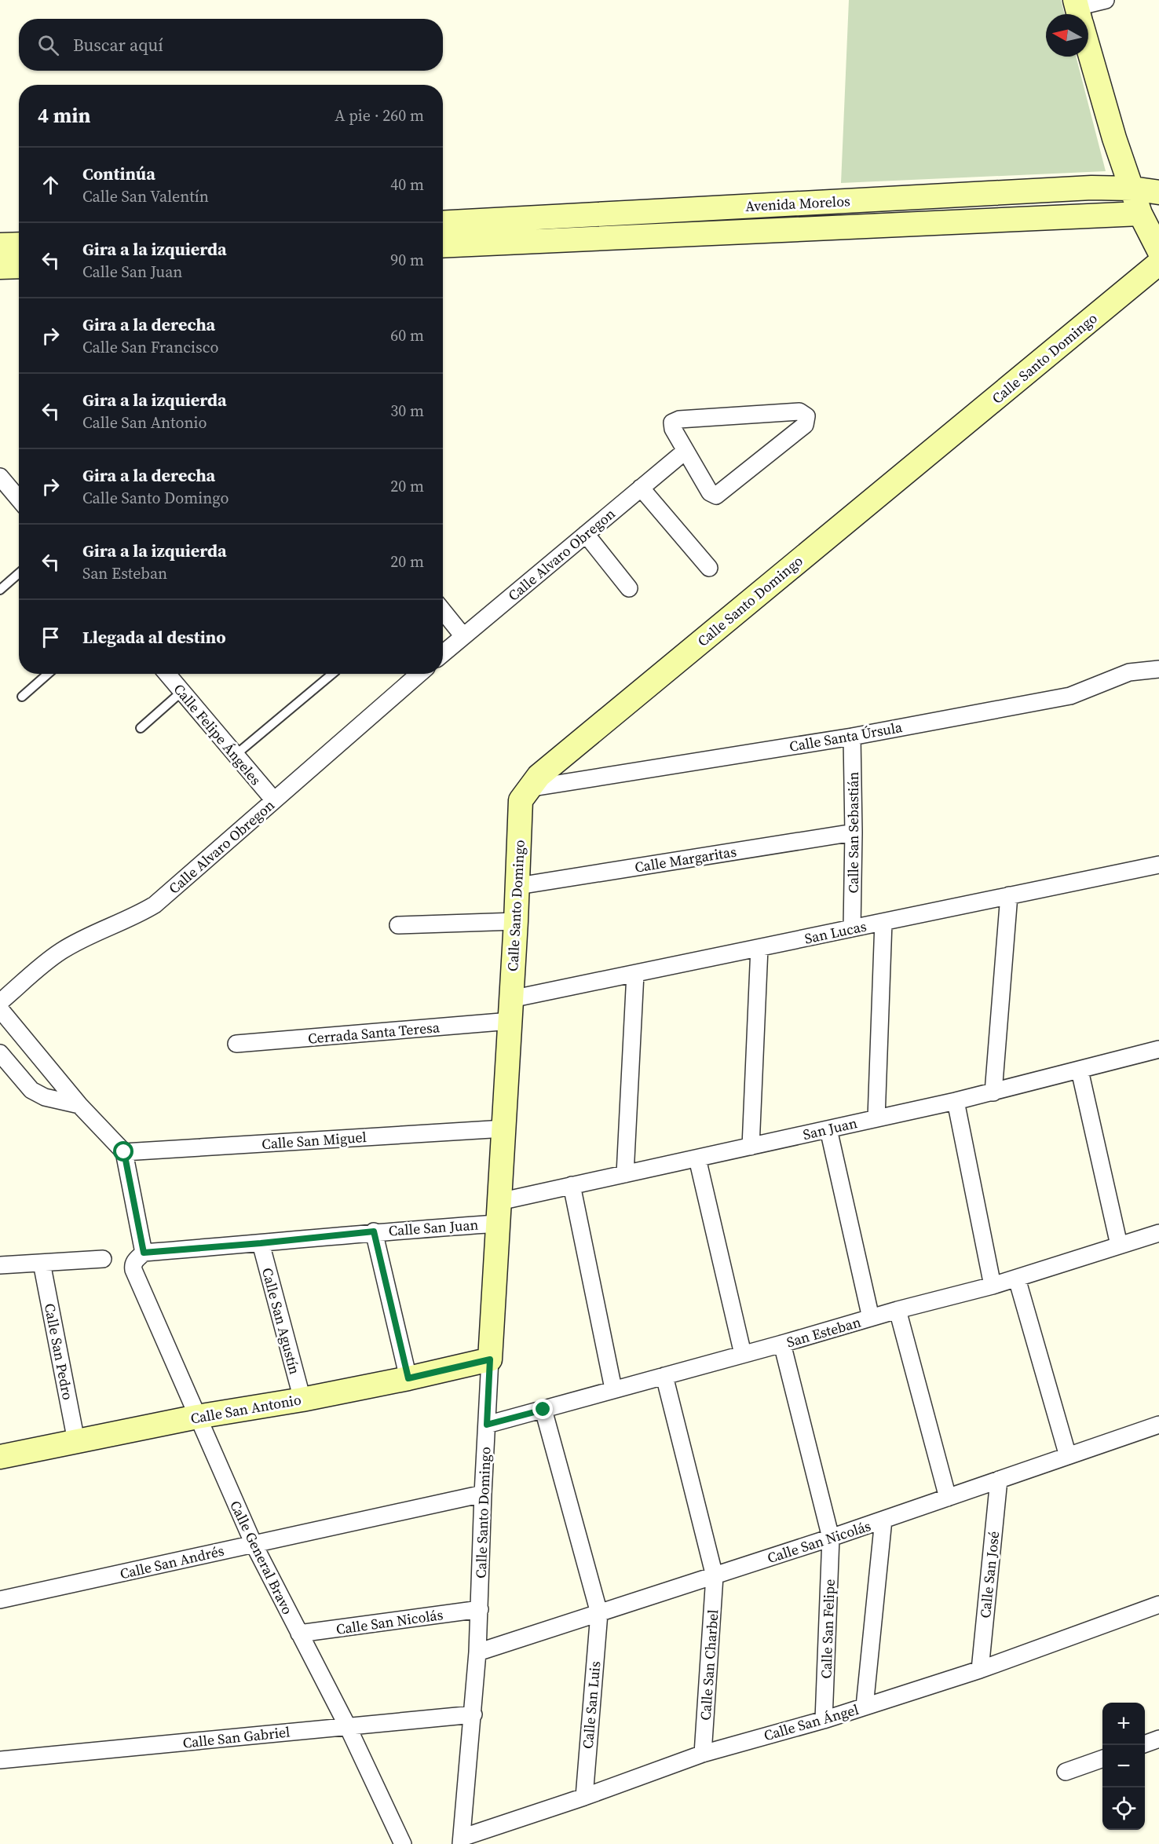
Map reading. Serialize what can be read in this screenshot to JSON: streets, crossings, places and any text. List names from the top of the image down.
{
  "streets": {
    "main road": ["Avenida Morelos", "Calle Santo Domingo", "Calle San Antonio"],
    "street": [
      "Calle Alvaro Obregon",
      "Calle Felipe Ángeles",
      "Calle Santa Úrsula",
      "Calle San Sebastián",
      "Calle Margaritas",
      "San Lucas",
      "Cerrada Santa Teresa",
      "San Juan",
      "Calle San Miguel",
      "Calle San Juan",
      "Calle San Agustín",
      "San Esteban",
      "Calle San Pedro",
      "Calle San Nicolás",
      "Calle General Bravo",
      "Calle San Andrés",
      "Calle San José",
      "Calle San Felipe",
      "Calle San Charbel",
      "Calle San Luis",
      "Calle San Ángel",
      "Calle San Gabriel"
    ]
  },
  "crossings": [
    ["Calle Santo Domingo", "Calle Santa Úrsula"],
    ["Calle Santo Domingo", "Calle Margaritas"],
    ["Calle Santo Domingo", "San Lucas"],
    ["Calle Santo Domingo", "Cerrada Santa Teresa"],
    ["Calle Santo Domingo", "San Juan"],
    ["Calle Santo Domingo", "Calle San Miguel"],
    ["Calle Santo Domingo", "Calle San Juan"],
    ["Calle Santo Domingo", "San Esteban"],
    ["Calle Santo Domingo", "Calle San Antonio"],
    ["Calle Santo Domingo", "Calle San Nicolás"],
    ["Calle Santo Domingo", "Calle San Andrés"],
    ["Calle Santo Domingo", "Calle San Ángel"],
    ["Calle Santo Domingo", "Calle San Gabriel"],
    ["Calle Alvaro Obregon", "Calle Felipe Ángeles"],
    ["Calle Santa Úrsula", "Calle San Sebastián"],
    ["Calle San Sebastián", "Calle Margaritas"],
    ["Calle San Sebastián", "San Lucas"],
    ["San Lucas", "Cerrada Santa Teresa"],
    ["San Juan", "Calle San Juan"],
    ["Calle San Juan", "Calle San Agustín"],
    ["Calle San Juan", "Calle General Bravo"],
    ["Calle San Agustín", "Calle San Antonio"],
    ["San Esteban", "Calle San Felipe"],
    ["San Esteban", "Calle San Charbel"],
    ["San Esteban", "Calle San Luis"],
    ["Calle San Pedro", "Calle San Antonio"],
    ["Calle San Antonio", "Calle General Bravo"],
    ["Calle San Nicolás", "Calle General Bravo"],
    ["Calle San Nicolás", "Calle San José"],
    ["Calle San Nicolás", "Calle San Felipe"],
    ["Calle San Nicolás", "Calle San Charbel"],
    ["Calle San Nicolás", "Calle San Luis"],
    ["Calle General Bravo", "Calle San Andrés"],
    ["Calle General Bravo", "Calle San Gabriel"],
    ["Calle San José", "Calle San Ángel"],
    ["Calle San Felipe", "Calle San Ángel"],
    ["Calle San Charbel", "Calle San Ángel"],
    ["Calle San Luis", "Calle San Ángel"]
  ],
  "north": "left",
  "page": {
    "search": "Buscar aquí",
    "heading": ["4 min", "A pie · 260 m"],
    "list": [
      ["Continúa", "Calle San Valentín", "40 m"],
      ["Gira a la izquierda", "Calle San Juan", "90 m"],
      ["Gira a la derecha", "Calle San Francisco", "60 m"],
      ["Gira a la izquierda", "Calle San Antonio", "30 m"],
      ["Gira a la derecha", "Calle Santo Domingo", "20 m"],
      ["Gira a la izquierda", "San Esteban", "20 m"],
      "Llegada al destino"
    ],
    "map_buttons": ["+", "−"]
  }
}
